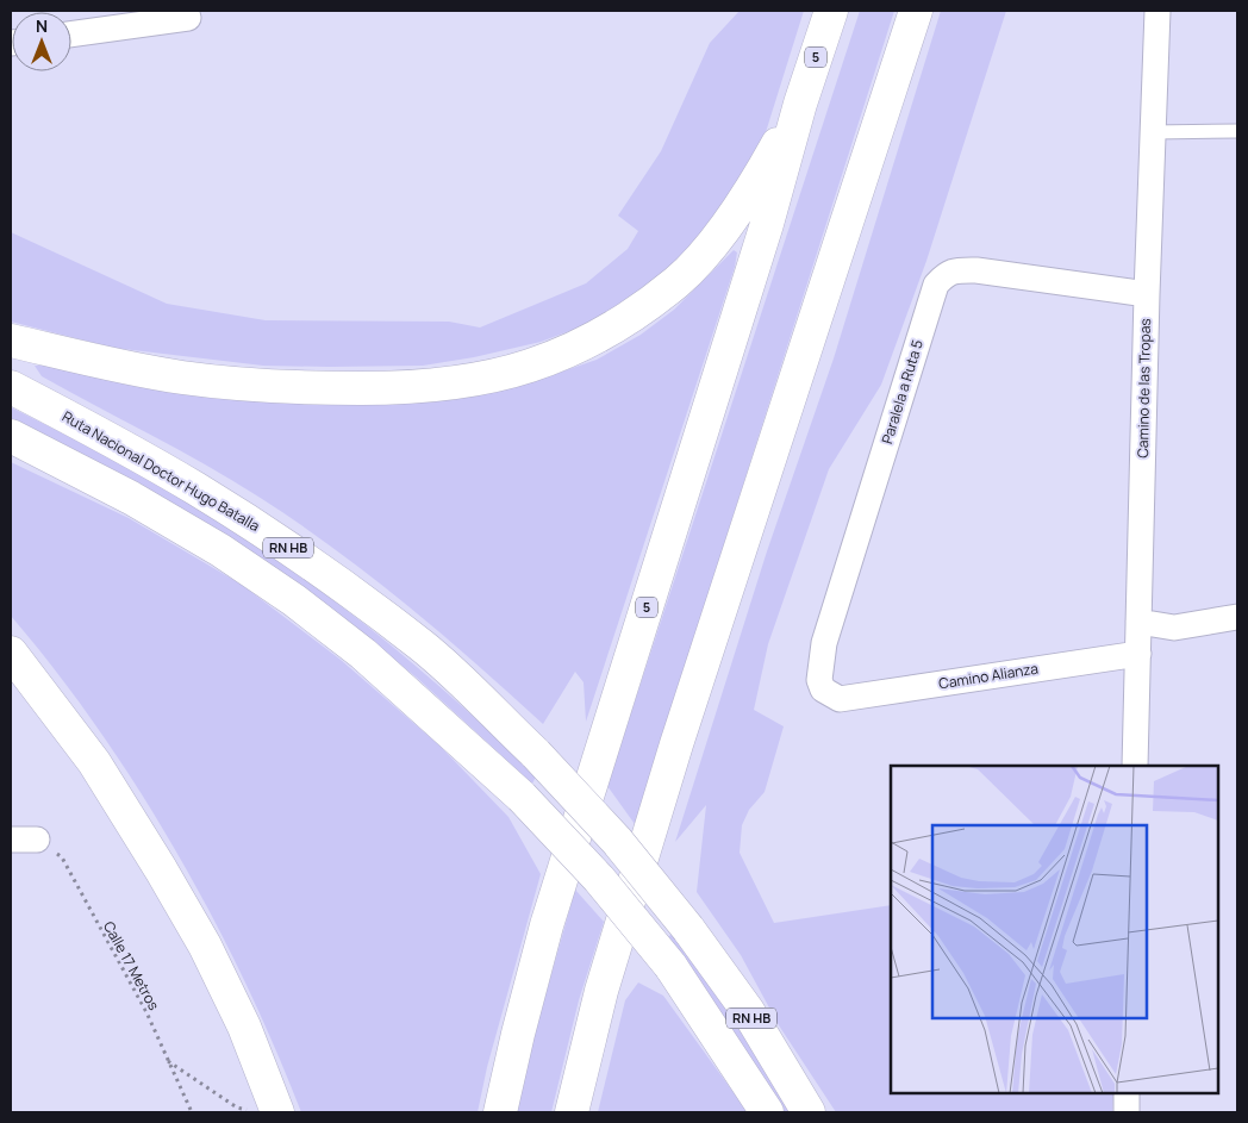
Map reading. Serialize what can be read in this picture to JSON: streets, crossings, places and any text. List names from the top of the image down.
{
  "streets": {
    "highway": ["5", "Ruta Nacional Doctor Hugo Batalla", "RN HB"],
    "street": ["Camino de las Tropas", "Paralela a Ruta 5", "Camino Alianza"],
    "path": ["Calle 17 Metros"]
  },
  "crossings": [
    ["Camino de las Tropas", "Paralela a Ruta 5"],
    ["Camino de las Tropas", "Camino Alianza"],
    ["Paralela a Ruta 5", "Camino Alianza"]
  ],
  "north": "top"
}
